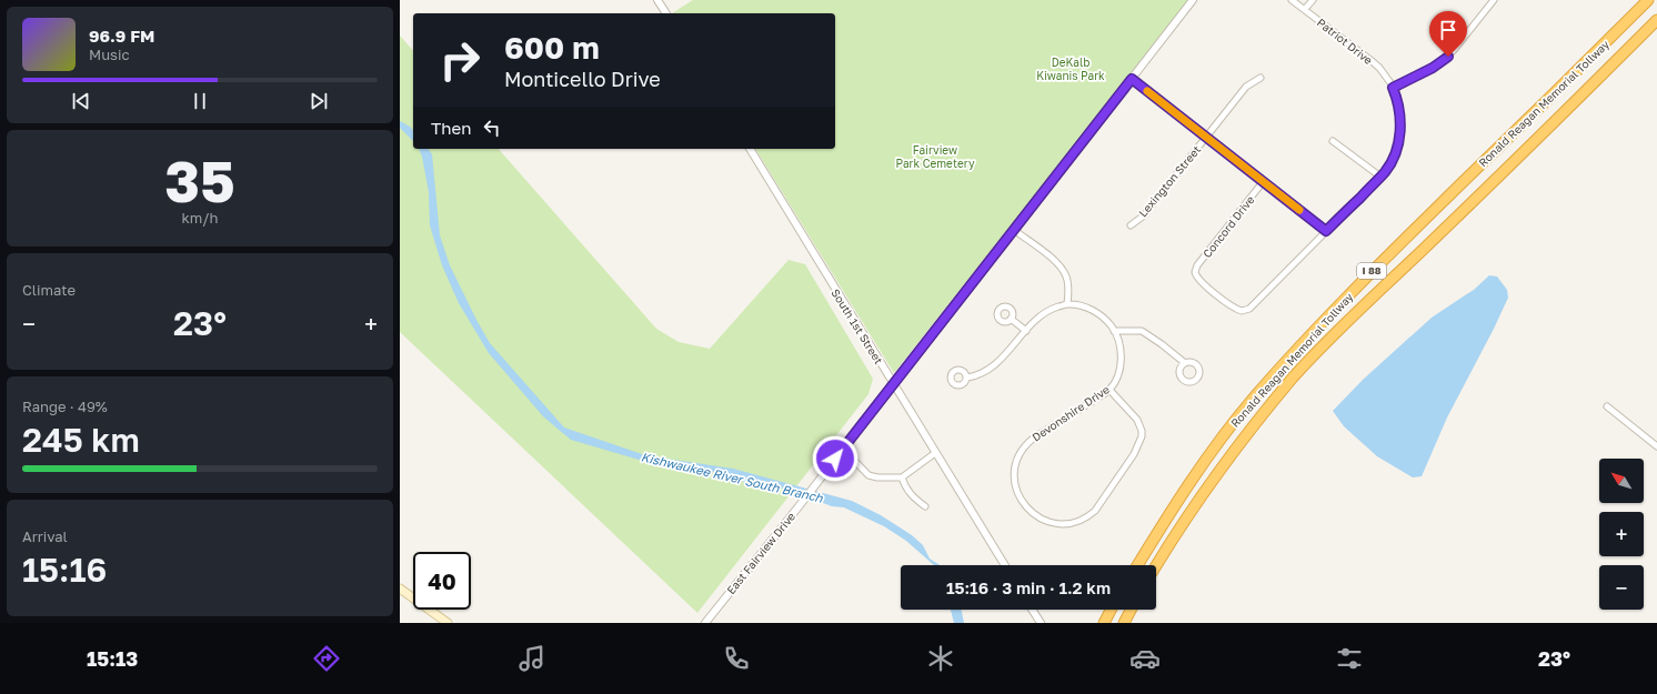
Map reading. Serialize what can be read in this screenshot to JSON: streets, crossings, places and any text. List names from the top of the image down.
{
  "streets": {
    "highway": ["Ronald Reagan Memorial Tollway", "I 88"],
    "street": [
      "Patriot Drive",
      "Lexington Street",
      "Concord Drive",
      "South 1st Street",
      "Devonshire Drive",
      "East Fairview Drive"
    ]
  },
  "crossings": [
    ["Patriot Drive", "Concord Drive"],
    ["South 1st Street", "East Fairview Drive"]
  ],
  "water": ["Kishwaukee River South Branch"],
  "parks": ["DeKalb Kiwanis Park", "Fairview Park Cemetery"],
  "north": "top left",
  "page": {
    "turn": ["600 m", "Monticello Drive"],
    "song": ["96.9 FM", "Music"],
    "then": "Then",
    "tile": [
      ["35", "km/h"],
      "Climate",
      ["Range · 49%", "245 km"],
      ["Arrival", "15:16"]
    ],
    "heat": ["−", "23°", "+"],
    "map_buttons": ["+", "−"],
    "limit": "40",
    "trip": "15:16 · 3 min · 1.2 km",
    "tabs": ["15:13", "23°"]
  }
}
